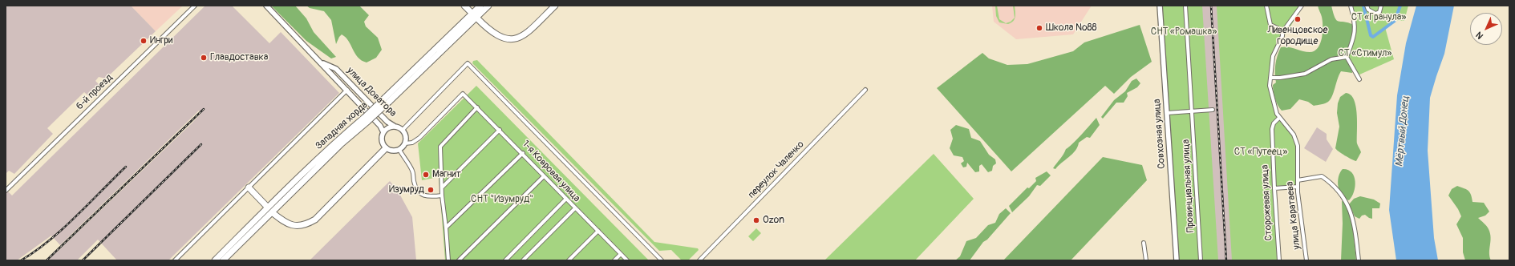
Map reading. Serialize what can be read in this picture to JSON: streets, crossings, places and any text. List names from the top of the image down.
{
  "streets": {
    "highway": ["Западная хорда"],
    "street": [
      "6-й проезд",
      "улица Доватора",
      "Совхозная улица",
      "переулок Чаленко",
      "1-я Ковровая улица",
      "Провинциальная улица",
      "Сторожевая улица",
      "улица Каратаева"
    ]
  },
  "crossings": [
    ["улица Доватора", "1-я Ковровая улица"],
    ["Сторожевая улица", "улица Каратаева"]
  ],
  "water": ["Мёртвый Донец"],
  "parks": [
    "СТ «Гранула»",
    "СНТ «Ромашка»",
    "СТ «Стимул»",
    "СТ «Путеец»",
    "СНТ \"Изумруд\""
  ],
  "places": [
    "Ливенцовское городище",
    "Школа №88",
    "Ингри",
    "Главдоставка",
    "Магнит",
    "Изумруд",
    "Ozon"
  ],
  "north": "bottom left"
}
